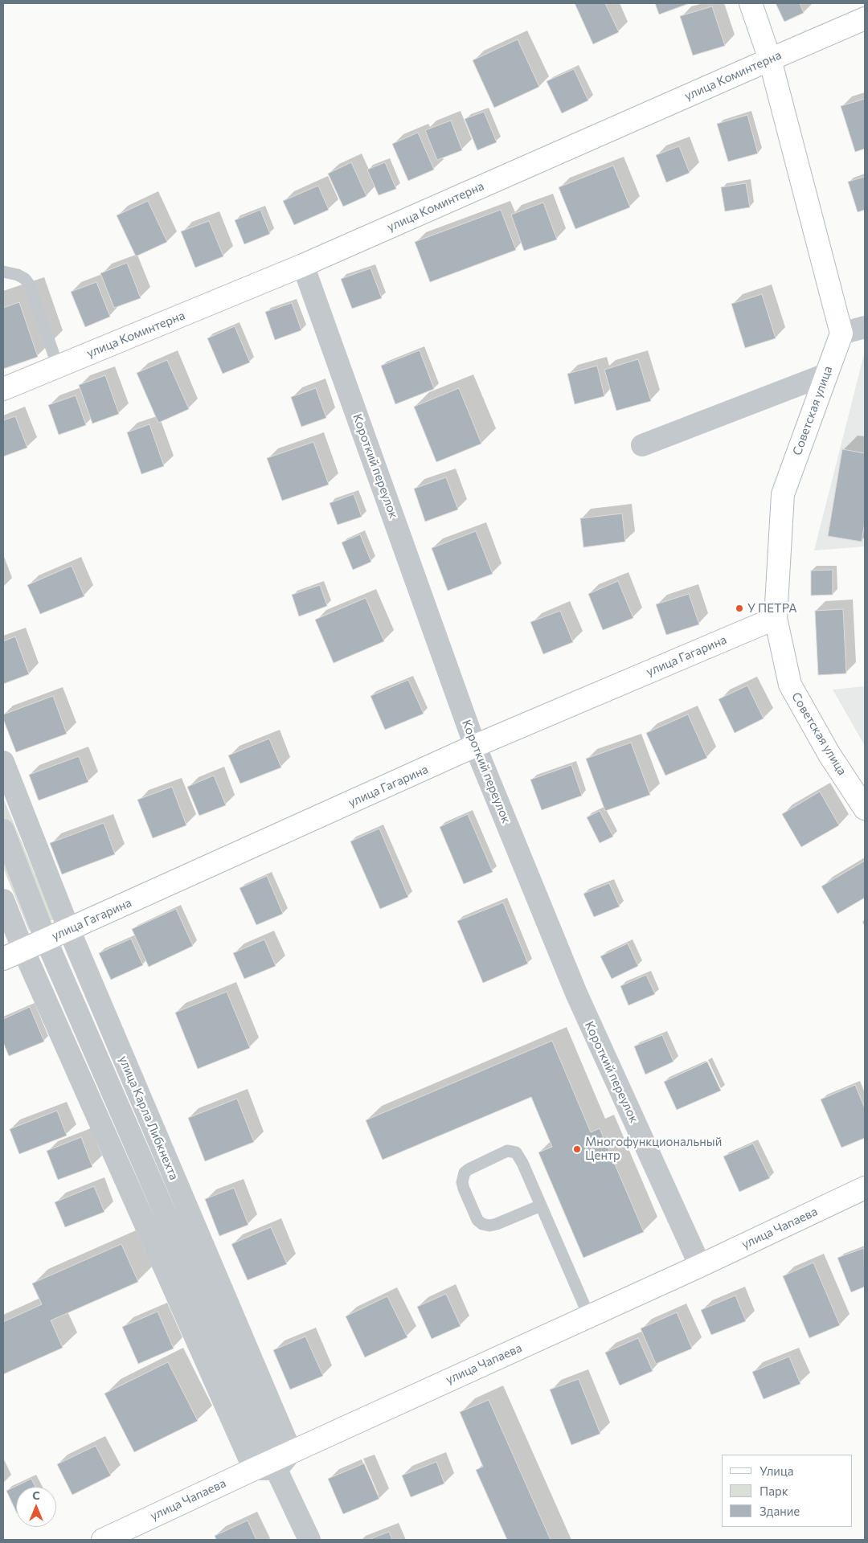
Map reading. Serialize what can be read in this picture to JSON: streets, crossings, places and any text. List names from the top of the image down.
{
  "streets": {
    "street": [
      "улица Коминтерна",
      "Советская улица",
      "Короткий переулок",
      "улица Гагарина",
      "улица Карла Либкнехта",
      "улица Чапаева"
    ]
  },
  "crossings": [
    ["улица Коминтерна", "Короткий переулок"],
    ["Советская улица", "улица Гагарина"],
    ["Короткий переулок", "улица Гагарина"],
    ["Короткий переулок", "улица Чапаева"],
    ["улица Гагарина", "улица Карла Либкнехта"],
    ["улица Карла Либкнехта", "улица Чапаева"]
  ],
  "places": ["У ПЕТРА", "Многофункциональный Центр"],
  "legend": ["Улица", "Парк", "Здание"],
  "north": "top"
}
